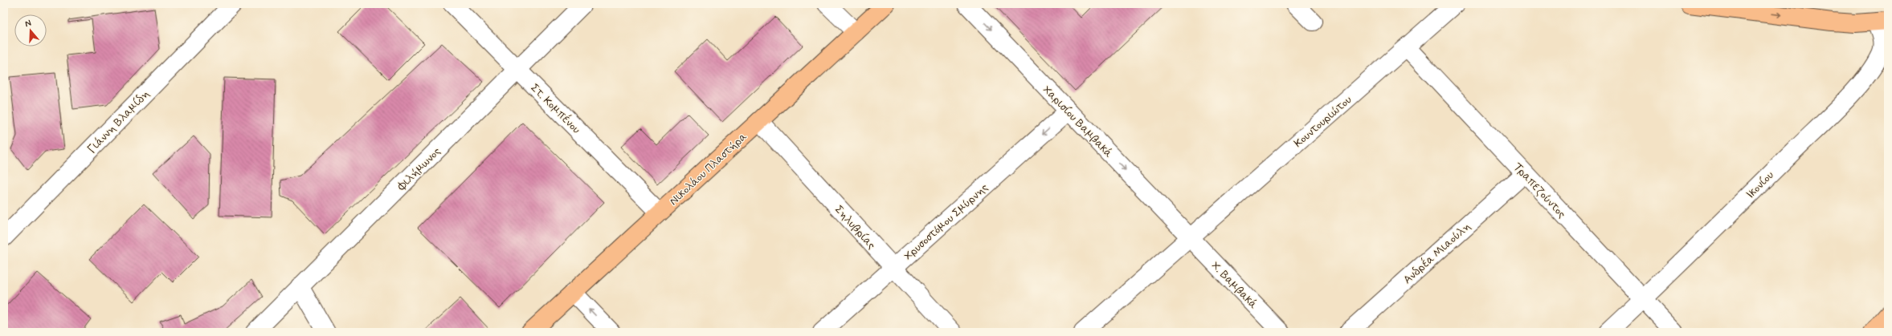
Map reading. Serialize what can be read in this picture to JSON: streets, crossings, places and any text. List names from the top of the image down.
{
  "streets": {
    "main road": ["Νικολάου Πλαστήρα"],
    "street": [
      "Στ. Κομπένου",
      "Γιάννη Βλαμίδη",
      "Χαρισίου Βαμβακά",
      "Κουντουριώτου",
      "Φιλήμωνος",
      "Ικονίου",
      "Τραπεζούντος",
      "Χρυσοστόμου Σμύρνης",
      "Σηλυβρίας",
      "Ανδρέα Μιαούλη",
      "Χ. Βαμβακά"
    ]
  },
  "crossings": [
    ["Στ. Κομπένου", "Φιλήμωνος"],
    ["Στ. Κομπένου", "Νικολάου Πλαστήρα"],
    ["Χαρισίου Βαμβακά", "Κουντουριώτου"],
    ["Χαρισίου Βαμβακά", "Χρυσοστόμου Σμύρνης"],
    ["Χαρισίου Βαμβακά", "Χ. Βαμβακά"],
    ["Κουντουριώτου", "Τραπεζούντος"],
    ["Κουντουριώτου", "Χ. Βαμβακά"],
    ["Νικολάου Πλαστήρα", "Σηλυβρίας"],
    ["Ικονίου", "Τραπεζούντος"],
    ["Τραπεζούντος", "Ανδρέα Μιαούλη"],
    ["Χρυσοστόμου Σμύρνης", "Σηλυβρίας"]
  ],
  "one_way": ["Χαρισίου Βαμβακά", "Χρυσοστόμου Σμύρνης"],
  "north": "top"
}
